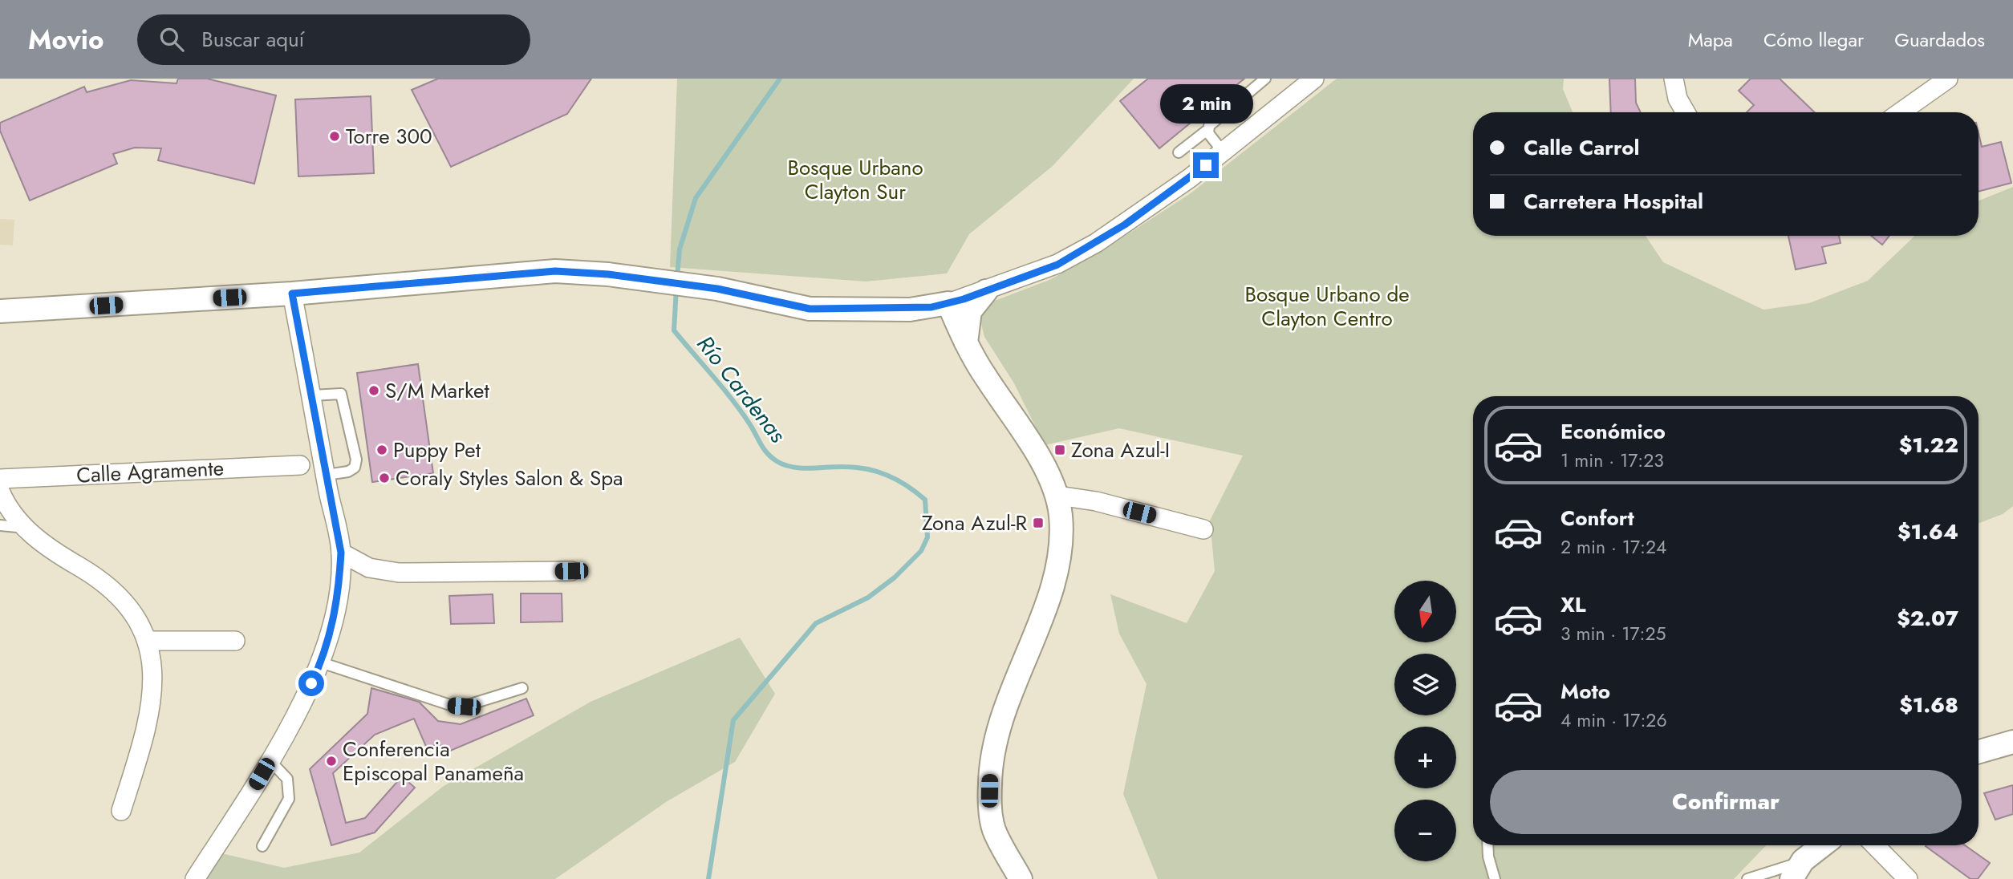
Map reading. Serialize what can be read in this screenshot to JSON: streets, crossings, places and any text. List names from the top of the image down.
{
  "streets": {
    "street": ["Calle Agramente"]
  },
  "water": ["Río Cardenas"],
  "parks": ["Bosque Urbano Clayton Sur", "Bosque Urbano de Clayton Centro"],
  "places": {
    "other": [
      "Torre 300",
      "S/M Market",
      "Puppy Pet",
      "Coraly Styles Salon & Spa",
      "Conferencia Episcopal Panameña"
    ],
    "transit": ["Zona Azul-I", "Zona Azul-R"]
  },
  "north": "bottom",
  "page": {
    "header": "Movio",
    "search": "Buscar aquí",
    "nav": ["Mapa", "Cómo llegar", "Guardados"],
    "bubble": "2 min",
    "banner": ["Calle Carrol", "Carretera Hospital"],
    "list": [
      {
        "name": "Económico",
        "note": "1 min · 17:23",
        "value": "$1.22"
      },
      {
        "name": "Confort",
        "note": "2 min · 17:24",
        "value": "$1.64"
      },
      {
        "name": "XL",
        "note": "3 min · 17:25",
        "value": "$2.07"
      },
      {
        "name": "Moto",
        "note": "4 min · 17:26",
        "value": "$1.68"
      }
    ],
    "map_buttons": ["+", "−"],
    "buttons": "Confirmar"
  }
}
